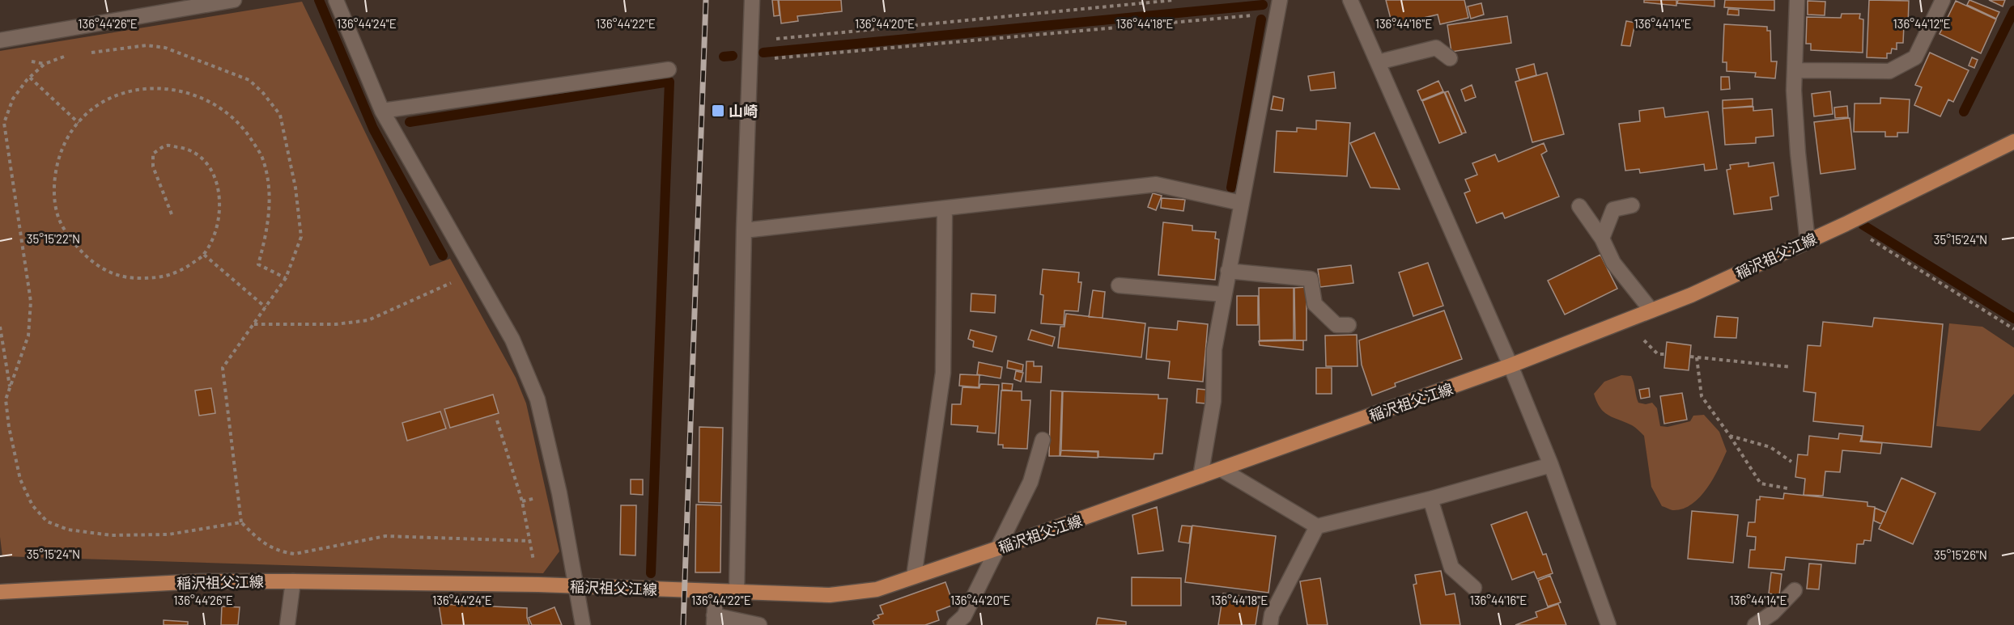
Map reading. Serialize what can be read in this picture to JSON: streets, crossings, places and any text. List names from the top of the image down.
{
  "streets": {
    "main road": ["稲沢祖父江線"]
  },
  "places": {
    "transit": ["山崎"]
  },
  "coordinates": [
    "136°44'26\"E",
    "136°44'24\"E",
    "136°44'22\"E",
    "136°44'20\"E",
    "136°44'18\"E",
    "136°44'12\"E",
    "136°44'16\"E",
    "136°44'14\"E",
    "35°15'22\"N",
    "35°15'24\"N",
    "35°15'26\"N"
  ]
}
